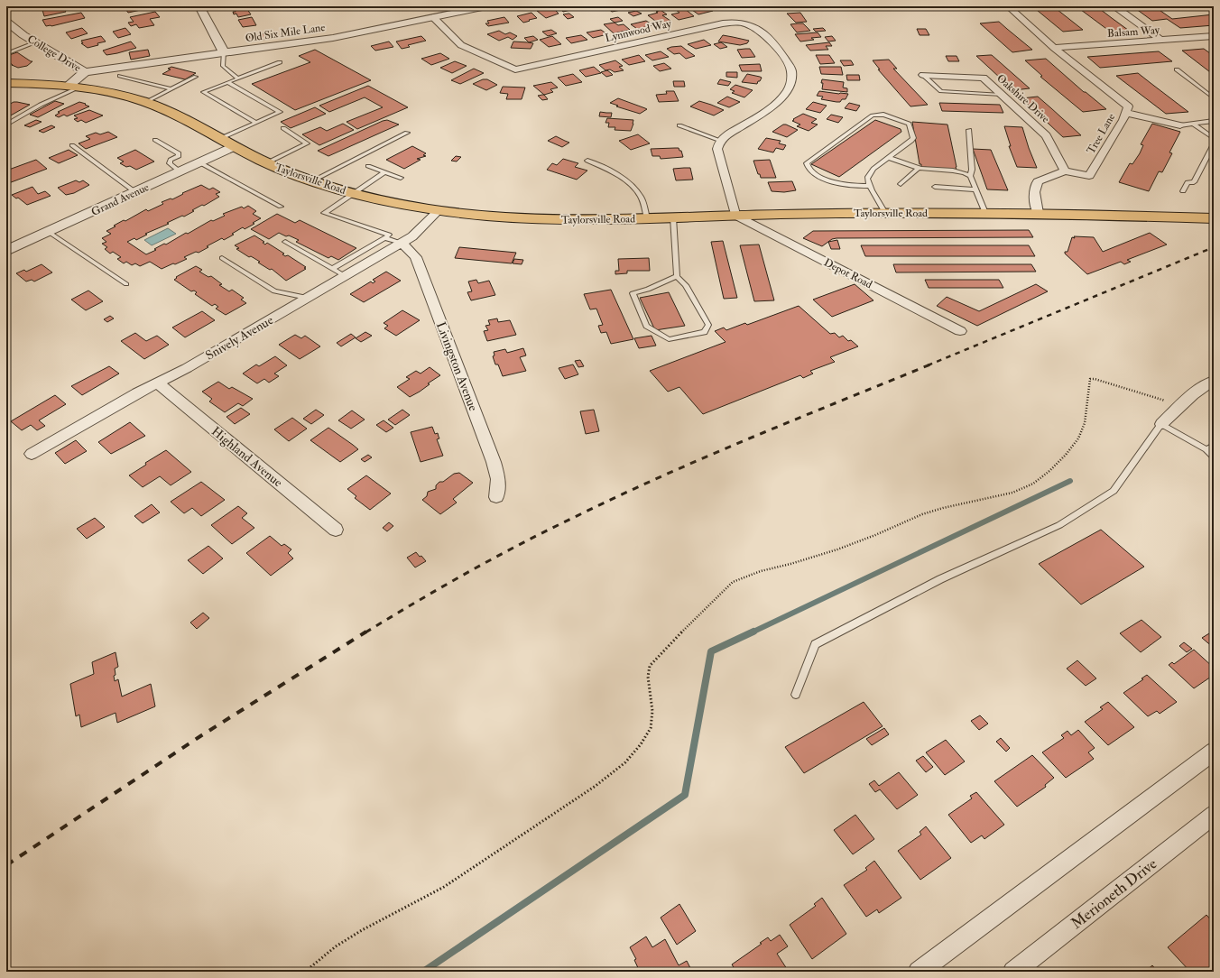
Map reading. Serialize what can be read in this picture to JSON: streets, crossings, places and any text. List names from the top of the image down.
{
  "streets": {
    "main road": ["Taylorsville Road"],
    "street": [
      "Lynnwood Way",
      "Balsam Way",
      "Old Six Mile Lane",
      "College Drive",
      "Oakshire Drive",
      "Tree Lane",
      "Grand Avenue",
      "Depot Road",
      "Snively Avenue",
      "Livingston Avenue",
      "Highland Avenue",
      "Merioneth Drive"
    ]
  },
  "crossings": [
    ["Lynnwood Way", "Old Six Mile Lane"],
    ["Balsam Way", "Tree Lane"],
    ["Old Six Mile Lane", "College Drive"],
    ["College Drive", "Taylorsville Road"],
    ["Oakshire Drive", "Tree Lane"],
    ["Taylorsville Road", "Grand Avenue"],
    ["Taylorsville Road", "Depot Road"],
    ["Taylorsville Road", "Snively Avenue"],
    ["Snively Avenue", "Livingston Avenue"],
    ["Snively Avenue", "Highland Avenue"]
  ]
}
